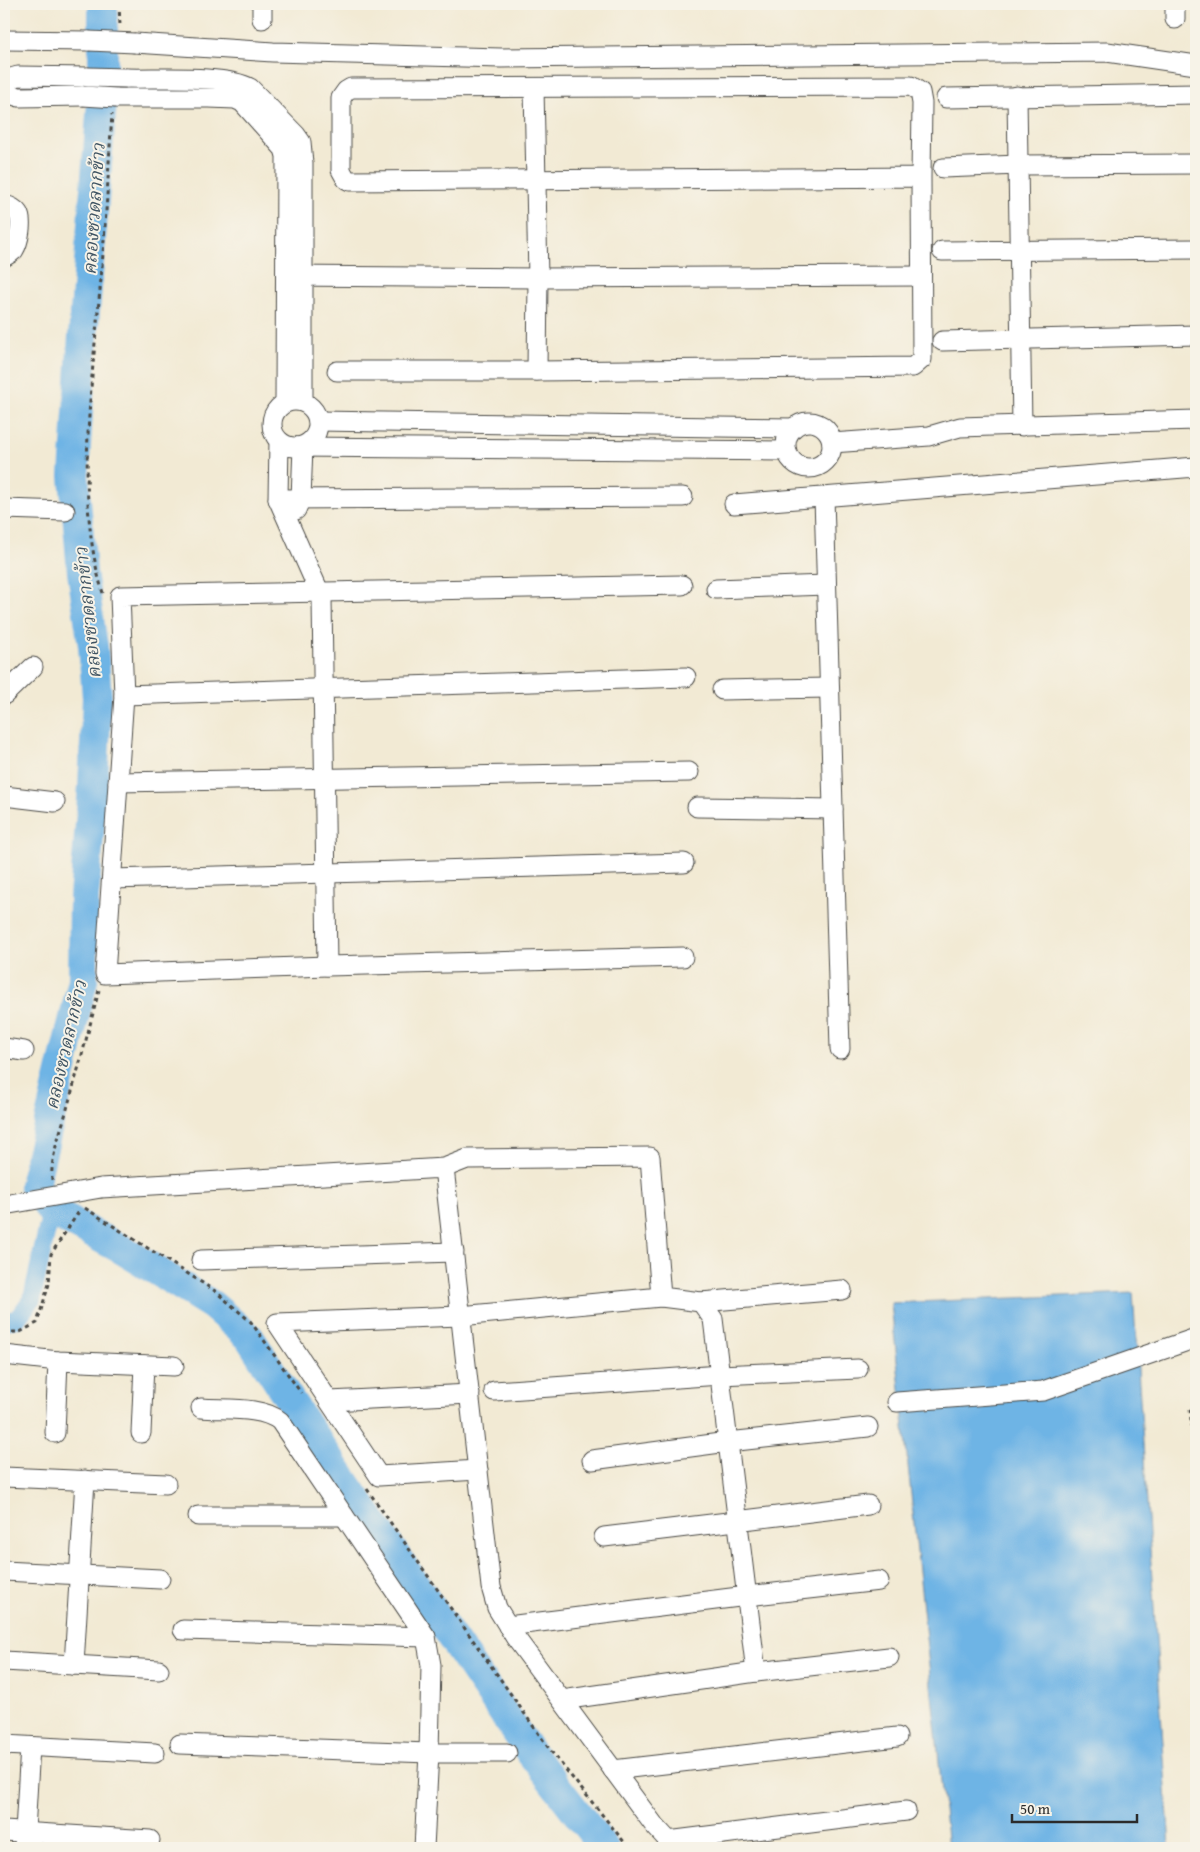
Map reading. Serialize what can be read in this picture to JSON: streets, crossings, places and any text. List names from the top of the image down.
{
  "water": ["คลองชวดลากข้าว"],
  "scale_bar": "50 m"
}
